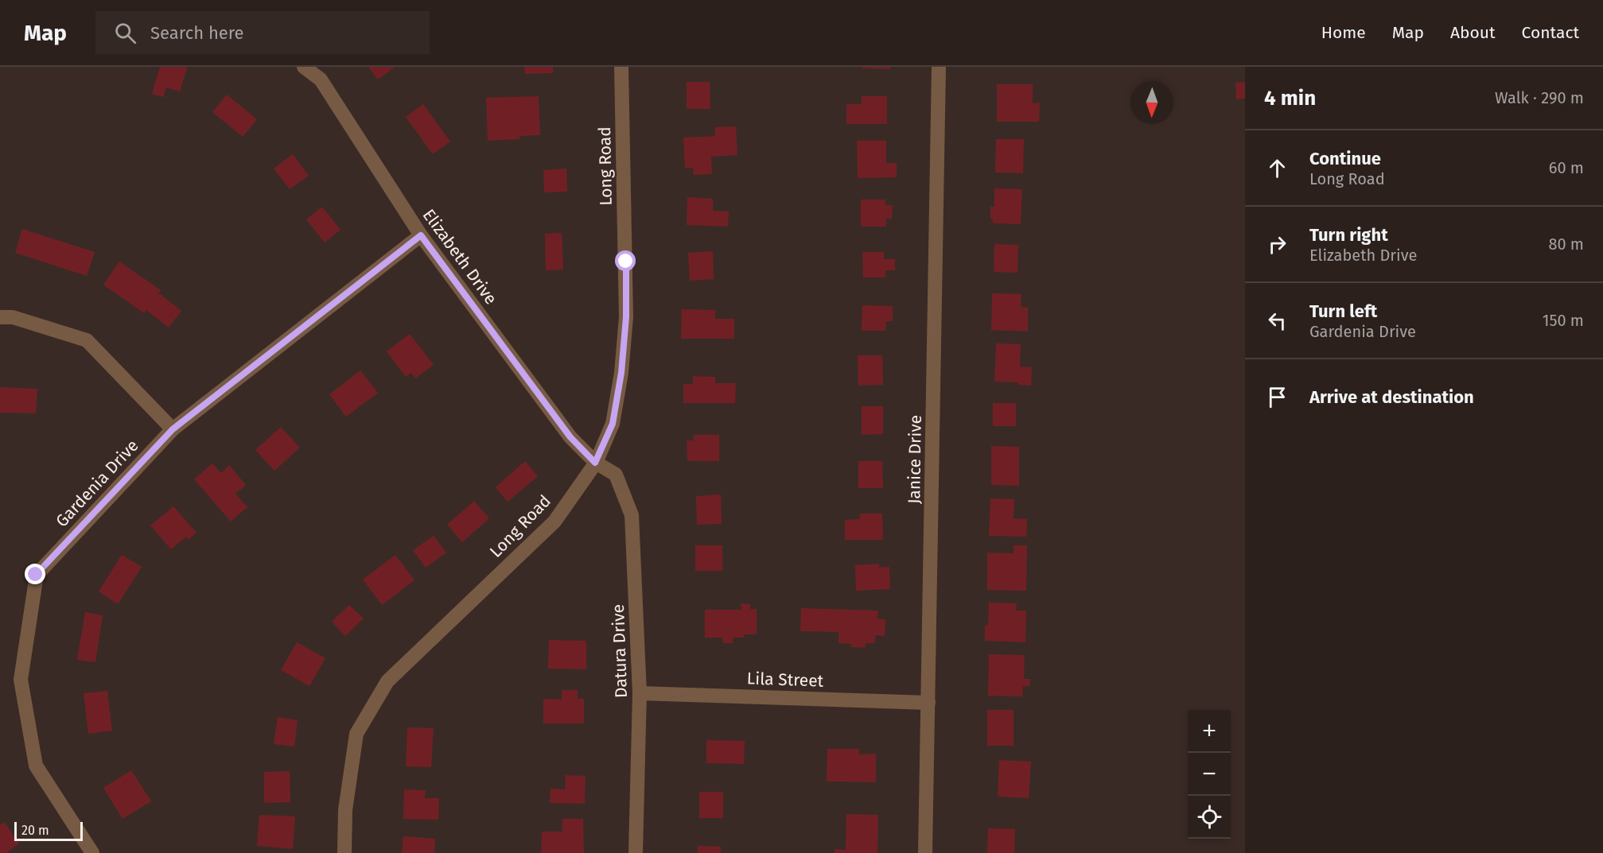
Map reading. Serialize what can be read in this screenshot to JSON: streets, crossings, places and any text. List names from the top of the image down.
{
  "streets": {
    "street": [
      "Long Road",
      "Elizabeth Drive",
      "Janice Drive",
      "Gardenia Drive",
      "Datura Drive",
      "Lila Street"
    ]
  },
  "crossings": [
    ["Long Road", "Elizabeth Drive"],
    ["Long Road", "Datura Drive"],
    ["Elizabeth Drive", "Gardenia Drive"],
    ["Elizabeth Drive", "Datura Drive"],
    ["Janice Drive", "Lila Street"],
    ["Datura Drive", "Lila Street"]
  ],
  "scale_bar": "20 m",
  "north": "bottom",
  "page": {
    "header": "Map",
    "search": "Search here",
    "nav": [
      "Home",
      "Map",
      "About",
      "Contact"
    ],
    "heading": ["4 min", "Walk · 290 m"],
    "list": [
      ["Continue", "Long Road", "60 m"],
      ["Turn right", "Elizabeth Drive", "80 m"],
      ["Turn left", "Gardenia Drive", "150 m"],
      "Arrive at destination"
    ],
    "map_buttons": ["+", "−"],
    "scale": "20 m"
  }
}
